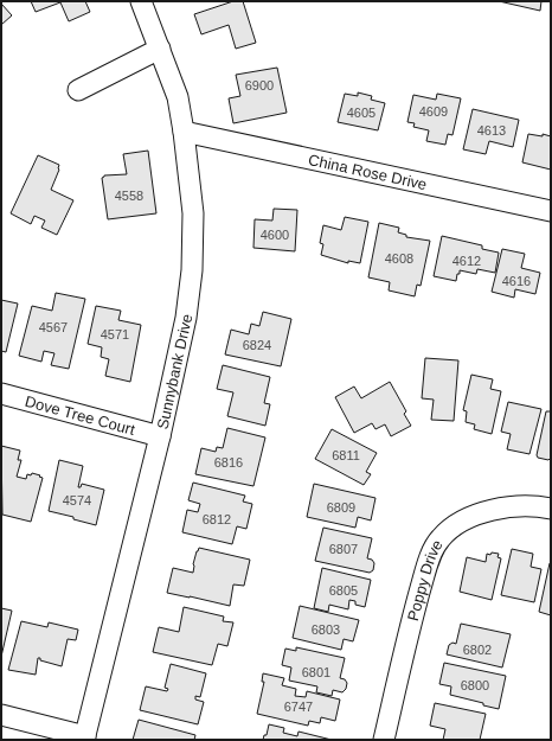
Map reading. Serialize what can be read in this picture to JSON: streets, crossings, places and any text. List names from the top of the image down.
{
  "streets": {
    "street": [
      "China Rose Drive",
      "Sunnybank Drive",
      "Dove Tree Court",
      "Poppy Drive"
    ]
  },
  "crossings": [
    ["China Rose Drive", "Sunnybank Drive"],
    ["Sunnybank Drive", "Dove Tree Court"]
  ],
  "house_numbers": [
    "6900",
    "4609",
    "4605",
    "4613",
    "4558",
    "4600",
    "4608",
    "4612",
    "4616",
    "4567",
    "4571",
    "6824",
    "6811",
    "6816",
    "4574",
    "6809",
    "6812",
    "6807",
    "6805",
    "6803",
    "6802",
    "6801",
    "6800",
    "6747"
  ]
}
